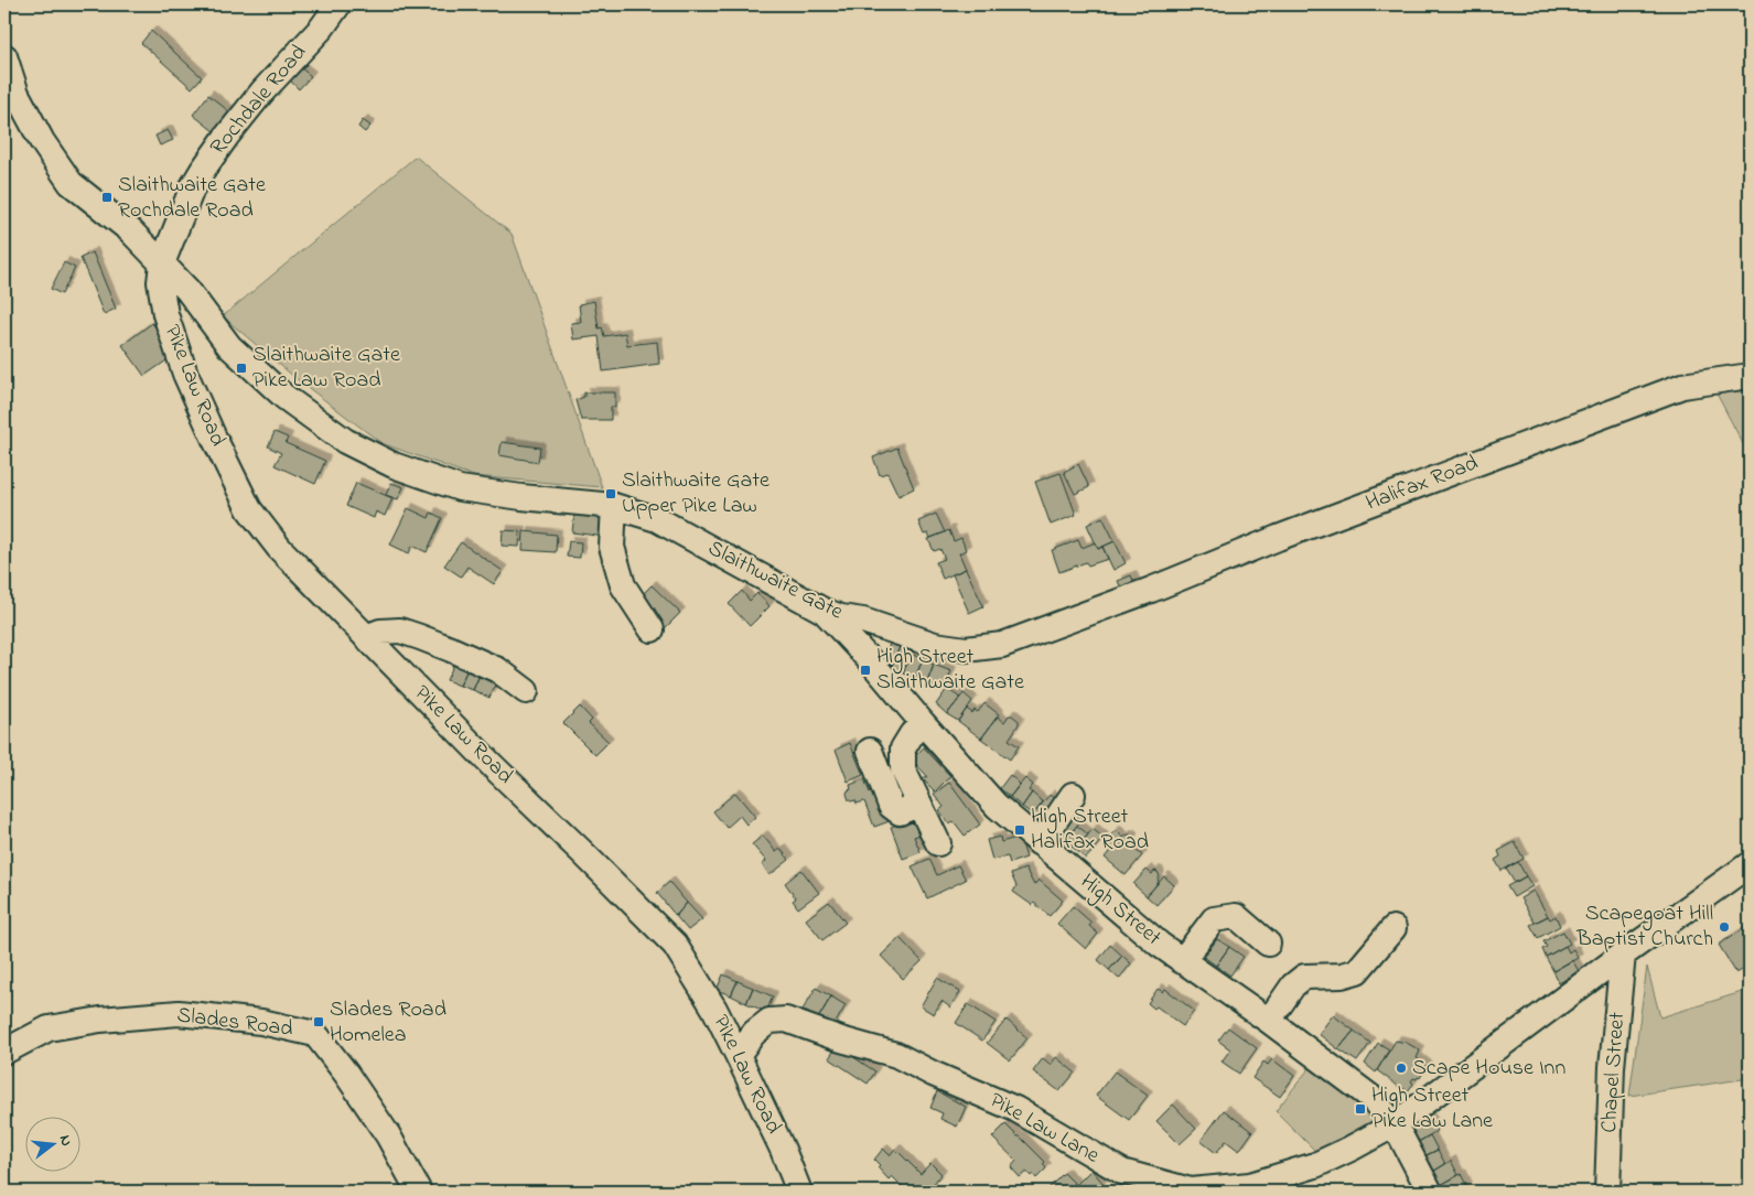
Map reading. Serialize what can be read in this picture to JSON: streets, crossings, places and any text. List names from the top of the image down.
{
  "streets": {
    "street": [
      "Rochdale Road",
      "Pike Law Road",
      "Halifax Road",
      "Slaithwaite Gate",
      "High Street",
      "Slades Road",
      "Chapel Street",
      "Pike Law Lane"
    ]
  },
  "crossings": [
    ["Rochdale Road", "Pike Law Road"],
    ["Rochdale Road", "Slaithwaite Gate"],
    ["Pike Law Road", "Slaithwaite Gate"],
    ["Pike Law Road", "Pike Law Lane"],
    ["Halifax Road", "Slaithwaite Gate"],
    ["Slaithwaite Gate", "High Street"],
    ["High Street", "Pike Law Lane"],
    ["Chapel Street", "Pike Law Lane"]
  ],
  "places": {
    "transit": [
      "Slaithwaite Gate Rochdale Road",
      "Slaithwaite Gate Pike Law Road",
      "Slaithwaite Gate Upper Pike Law",
      "High Street Slaithwaite Gate",
      "High Street Halifax Road",
      "Slades Road Homelea",
      "High Street Pike Law Lane"
    ],
    "other": ["Scapegoat Hill Baptist Church", "Scape House Inn"]
  },
  "north": "right"
}
